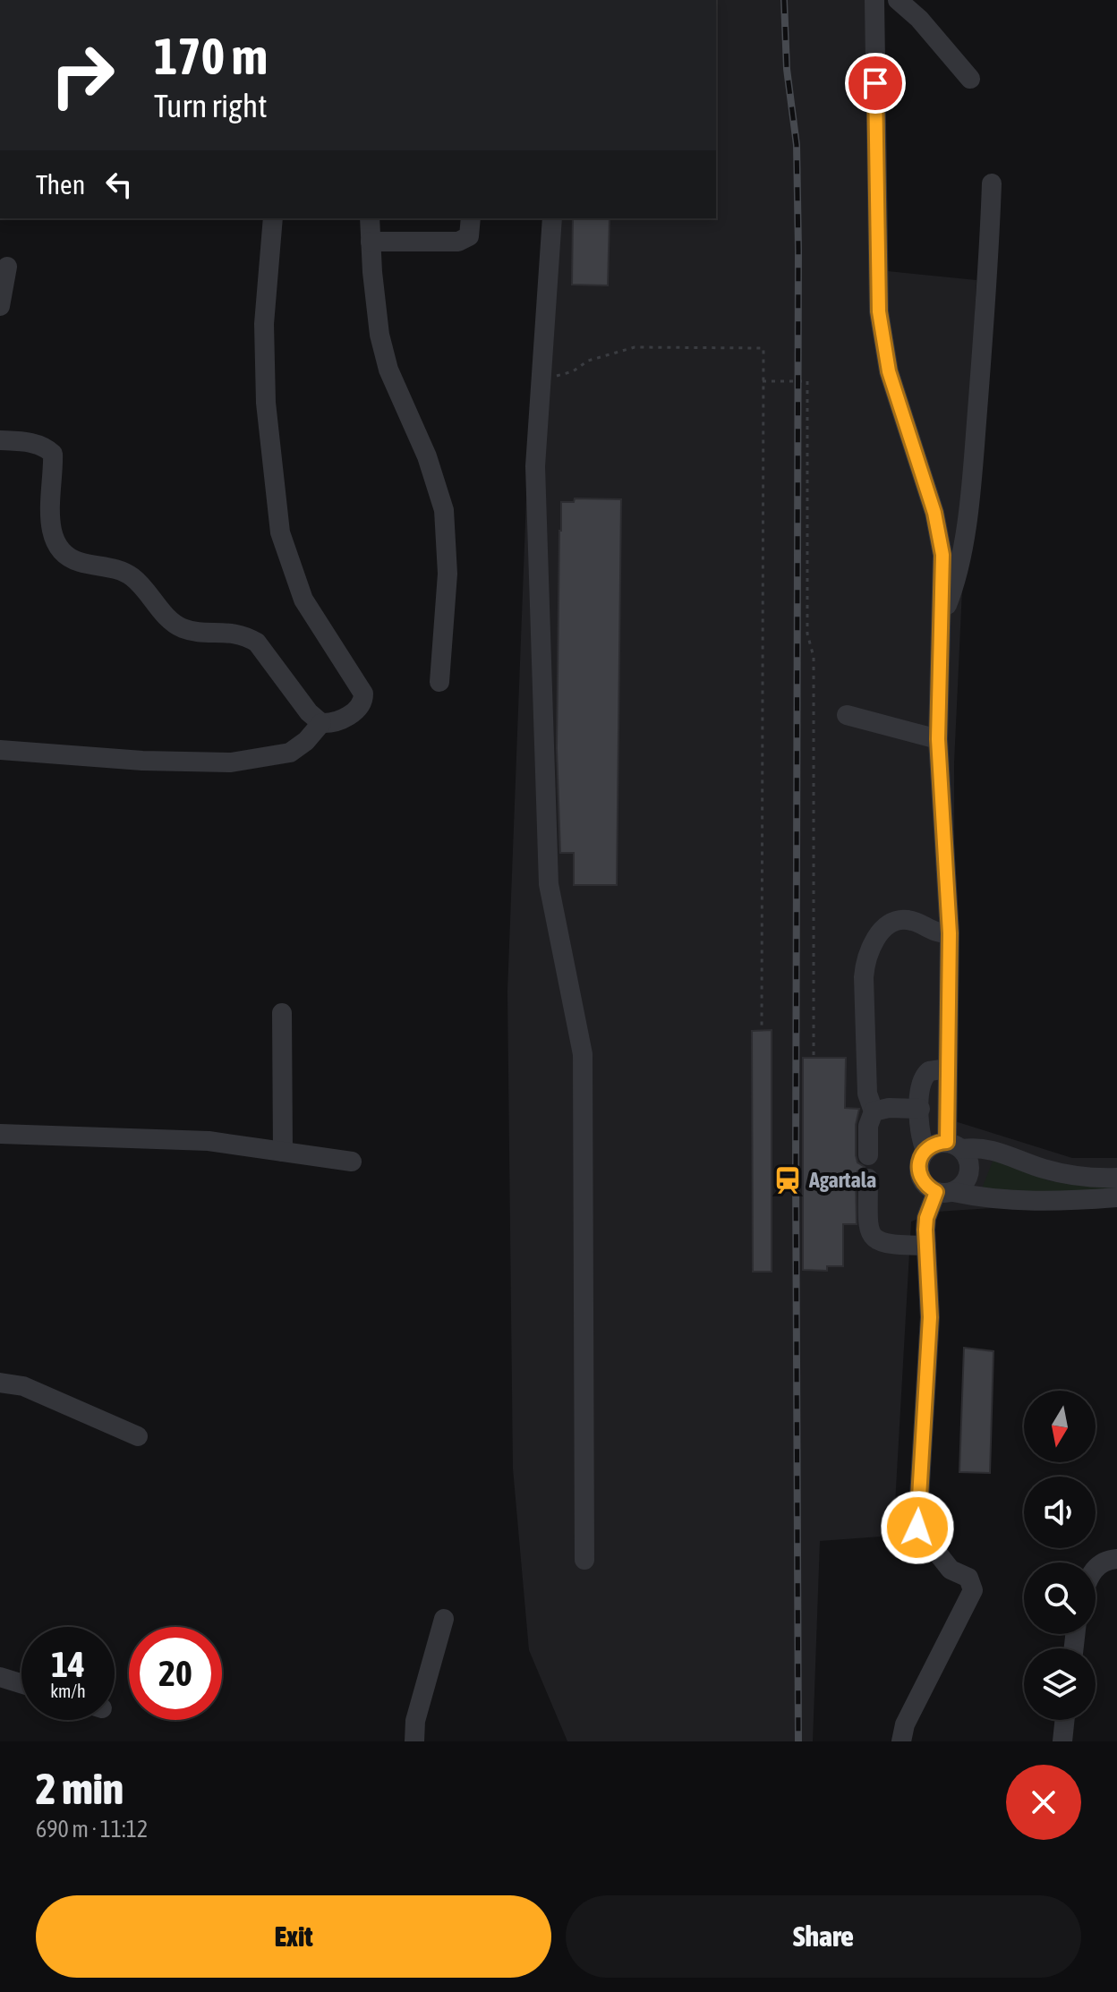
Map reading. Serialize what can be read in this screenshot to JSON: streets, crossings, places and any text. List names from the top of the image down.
{
  "places": {
    "station": ["Agartala"]
  },
  "north": "bottom",
  "page": {
    "turn": ["170 m", "Turn right"],
    "then": "Then",
    "speed": "14 km/h",
    "limit": "20",
    "heading": ["2 min", "690 m · 11:12"],
    "buttons": ["Exit", "Share"]
  }
}
